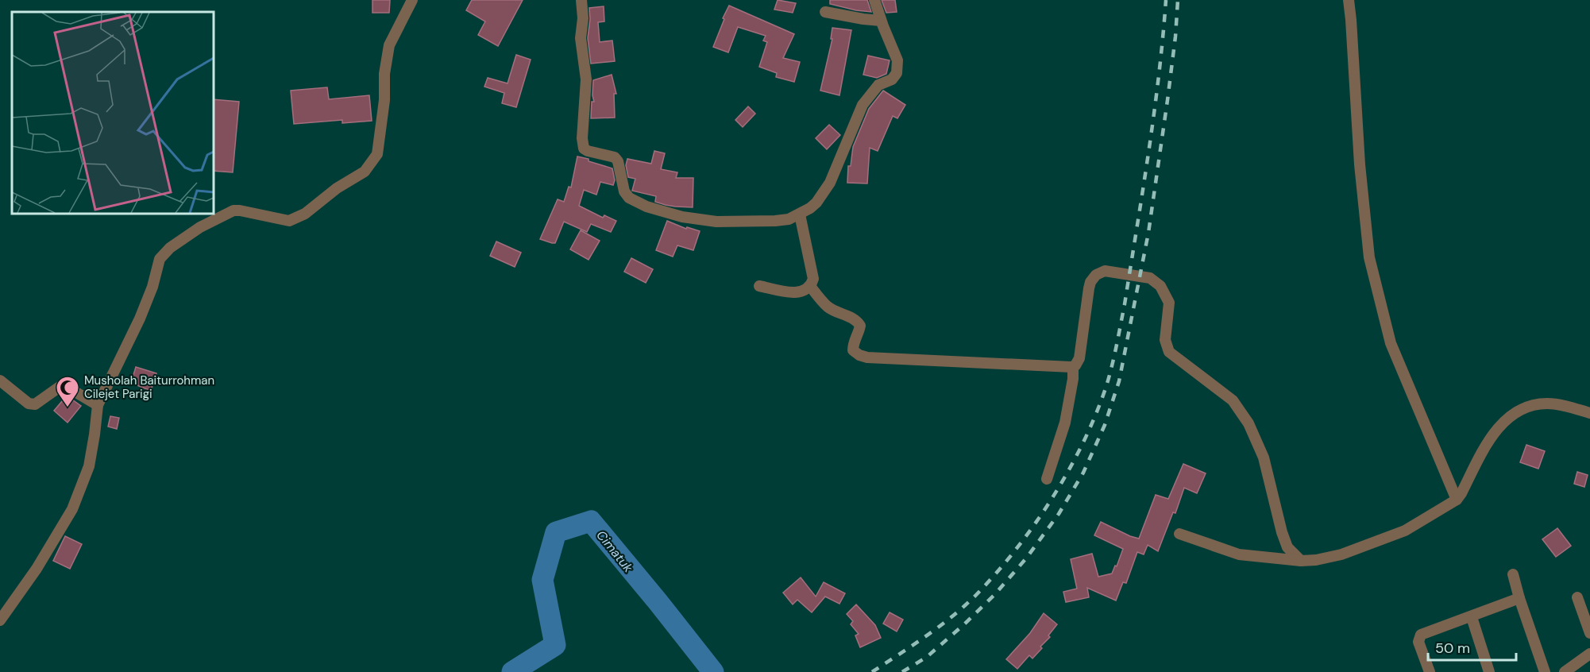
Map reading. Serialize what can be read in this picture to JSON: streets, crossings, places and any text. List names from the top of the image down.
{
  "water": ["Cimatuk"],
  "places": {
    "mosque": ["Musholah Baiturrohman Cilejet Parigi"]
  },
  "scale_bar": "50 m"
}
